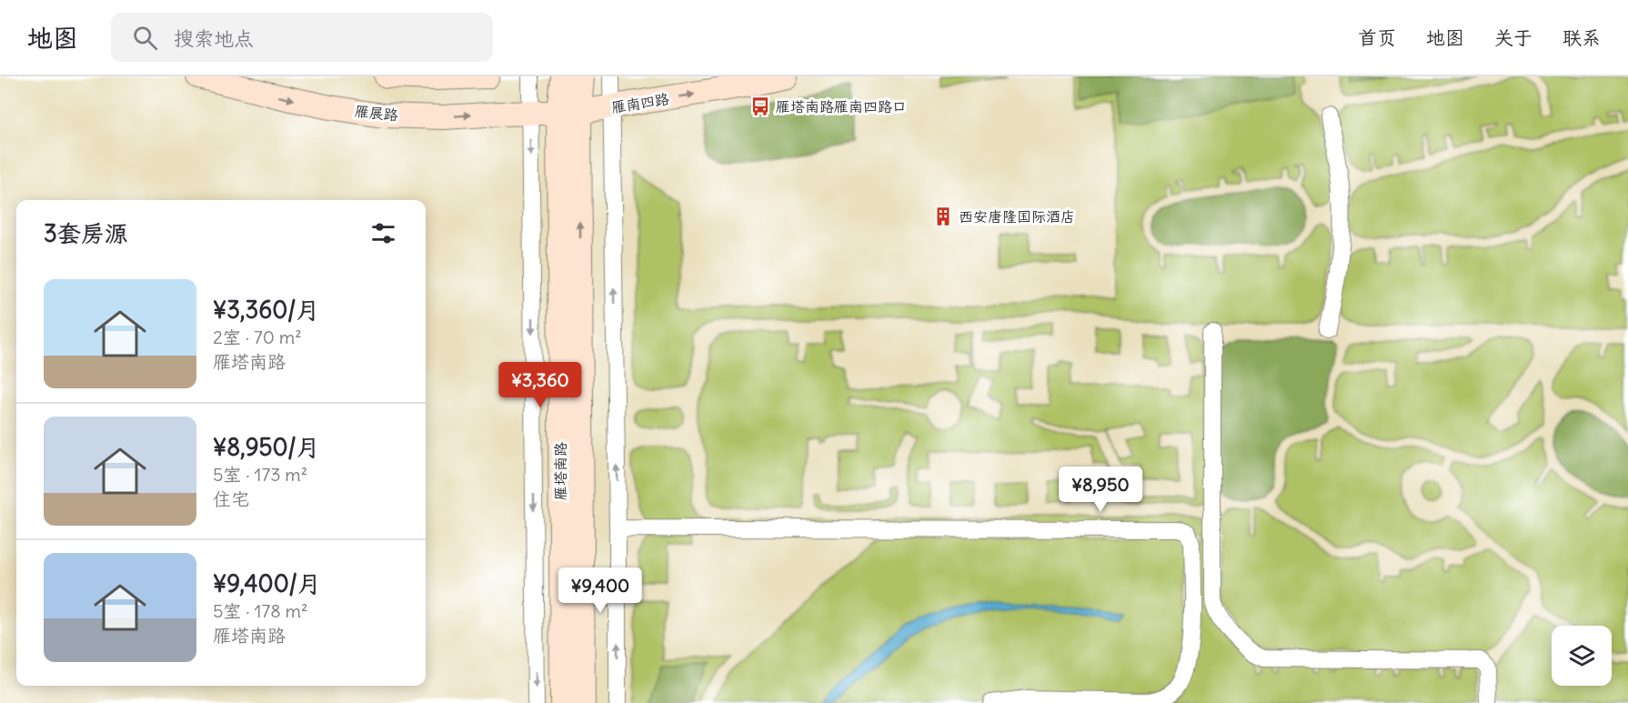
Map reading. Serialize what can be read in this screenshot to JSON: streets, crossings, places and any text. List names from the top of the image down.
{
  "streets": {
    "main road": ["雁南四路", "雁展路", "雁塔南路"]
  },
  "crossings": [
    ["雁南四路", "雁展路"],
    ["雁南四路", "雁塔南路"],
    ["雁展路", "雁塔南路"]
  ],
  "one_way": ["雁南四路", "雁展路"],
  "places": {
    "bus stop": ["雁塔南路雁南四路口"],
    "building": ["西安唐隆国际酒店"]
  },
  "page": {
    "header": "地图",
    "search": "搜索地点",
    "nav": [
      "首页",
      "地图",
      "关于",
      "联系"
    ],
    "heading": "3套房源",
    "list": [
      {
        "name": "¥3,360/月",
        "note": "2室 · 70 m² · 雁塔南路"
      },
      {
        "name": "¥8,950/月",
        "note": "5室 · 173 m² · 住宅"
      },
      {
        "name": "¥9,400/月",
        "note": "5室 · 178 m² · 雁塔南路"
      }
    ],
    "price": ["¥3,360", "¥8,950", "¥9,400"]
  }
}
